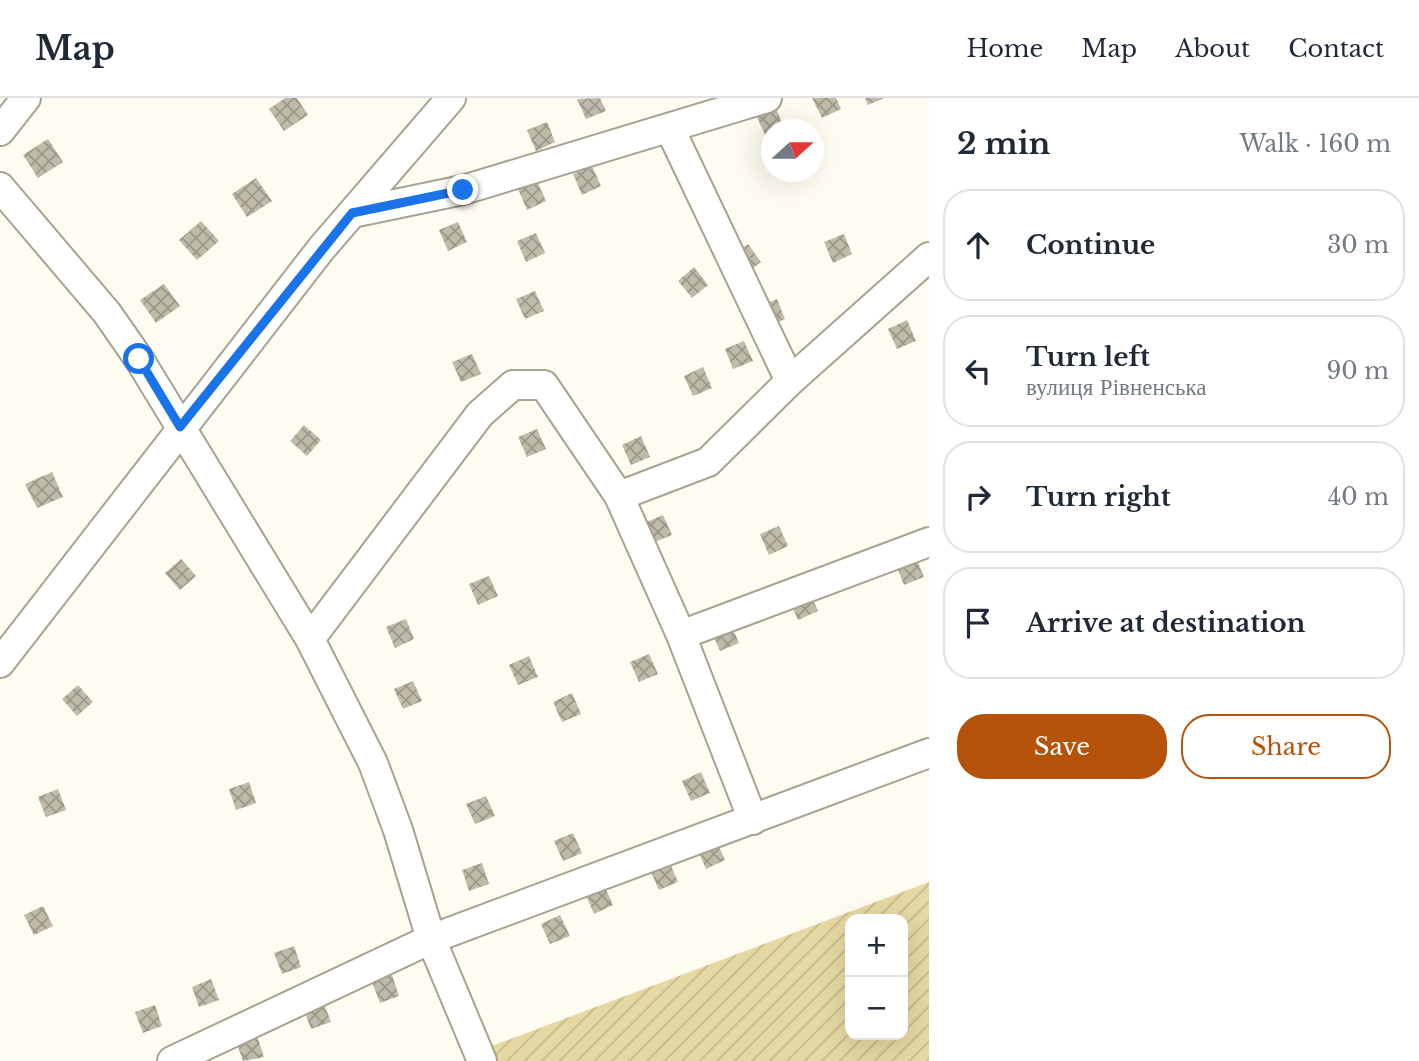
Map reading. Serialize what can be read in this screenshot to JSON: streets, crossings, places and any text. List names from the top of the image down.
{
  "north": "right",
  "page": {
    "header": "Map",
    "nav": [
      "Home",
      "Map",
      "About",
      "Contact"
    ],
    "heading": ["2 min", "Walk · 160 m"],
    "list": [
      ["Continue", "30 m"],
      ["Turn left", "вулиця Рівненська", "90 m"],
      ["Turn right", "40 m"],
      "Arrive at destination"
    ],
    "buttons": ["Save", "Share"],
    "map_buttons": ["+", "−"]
  }
}
